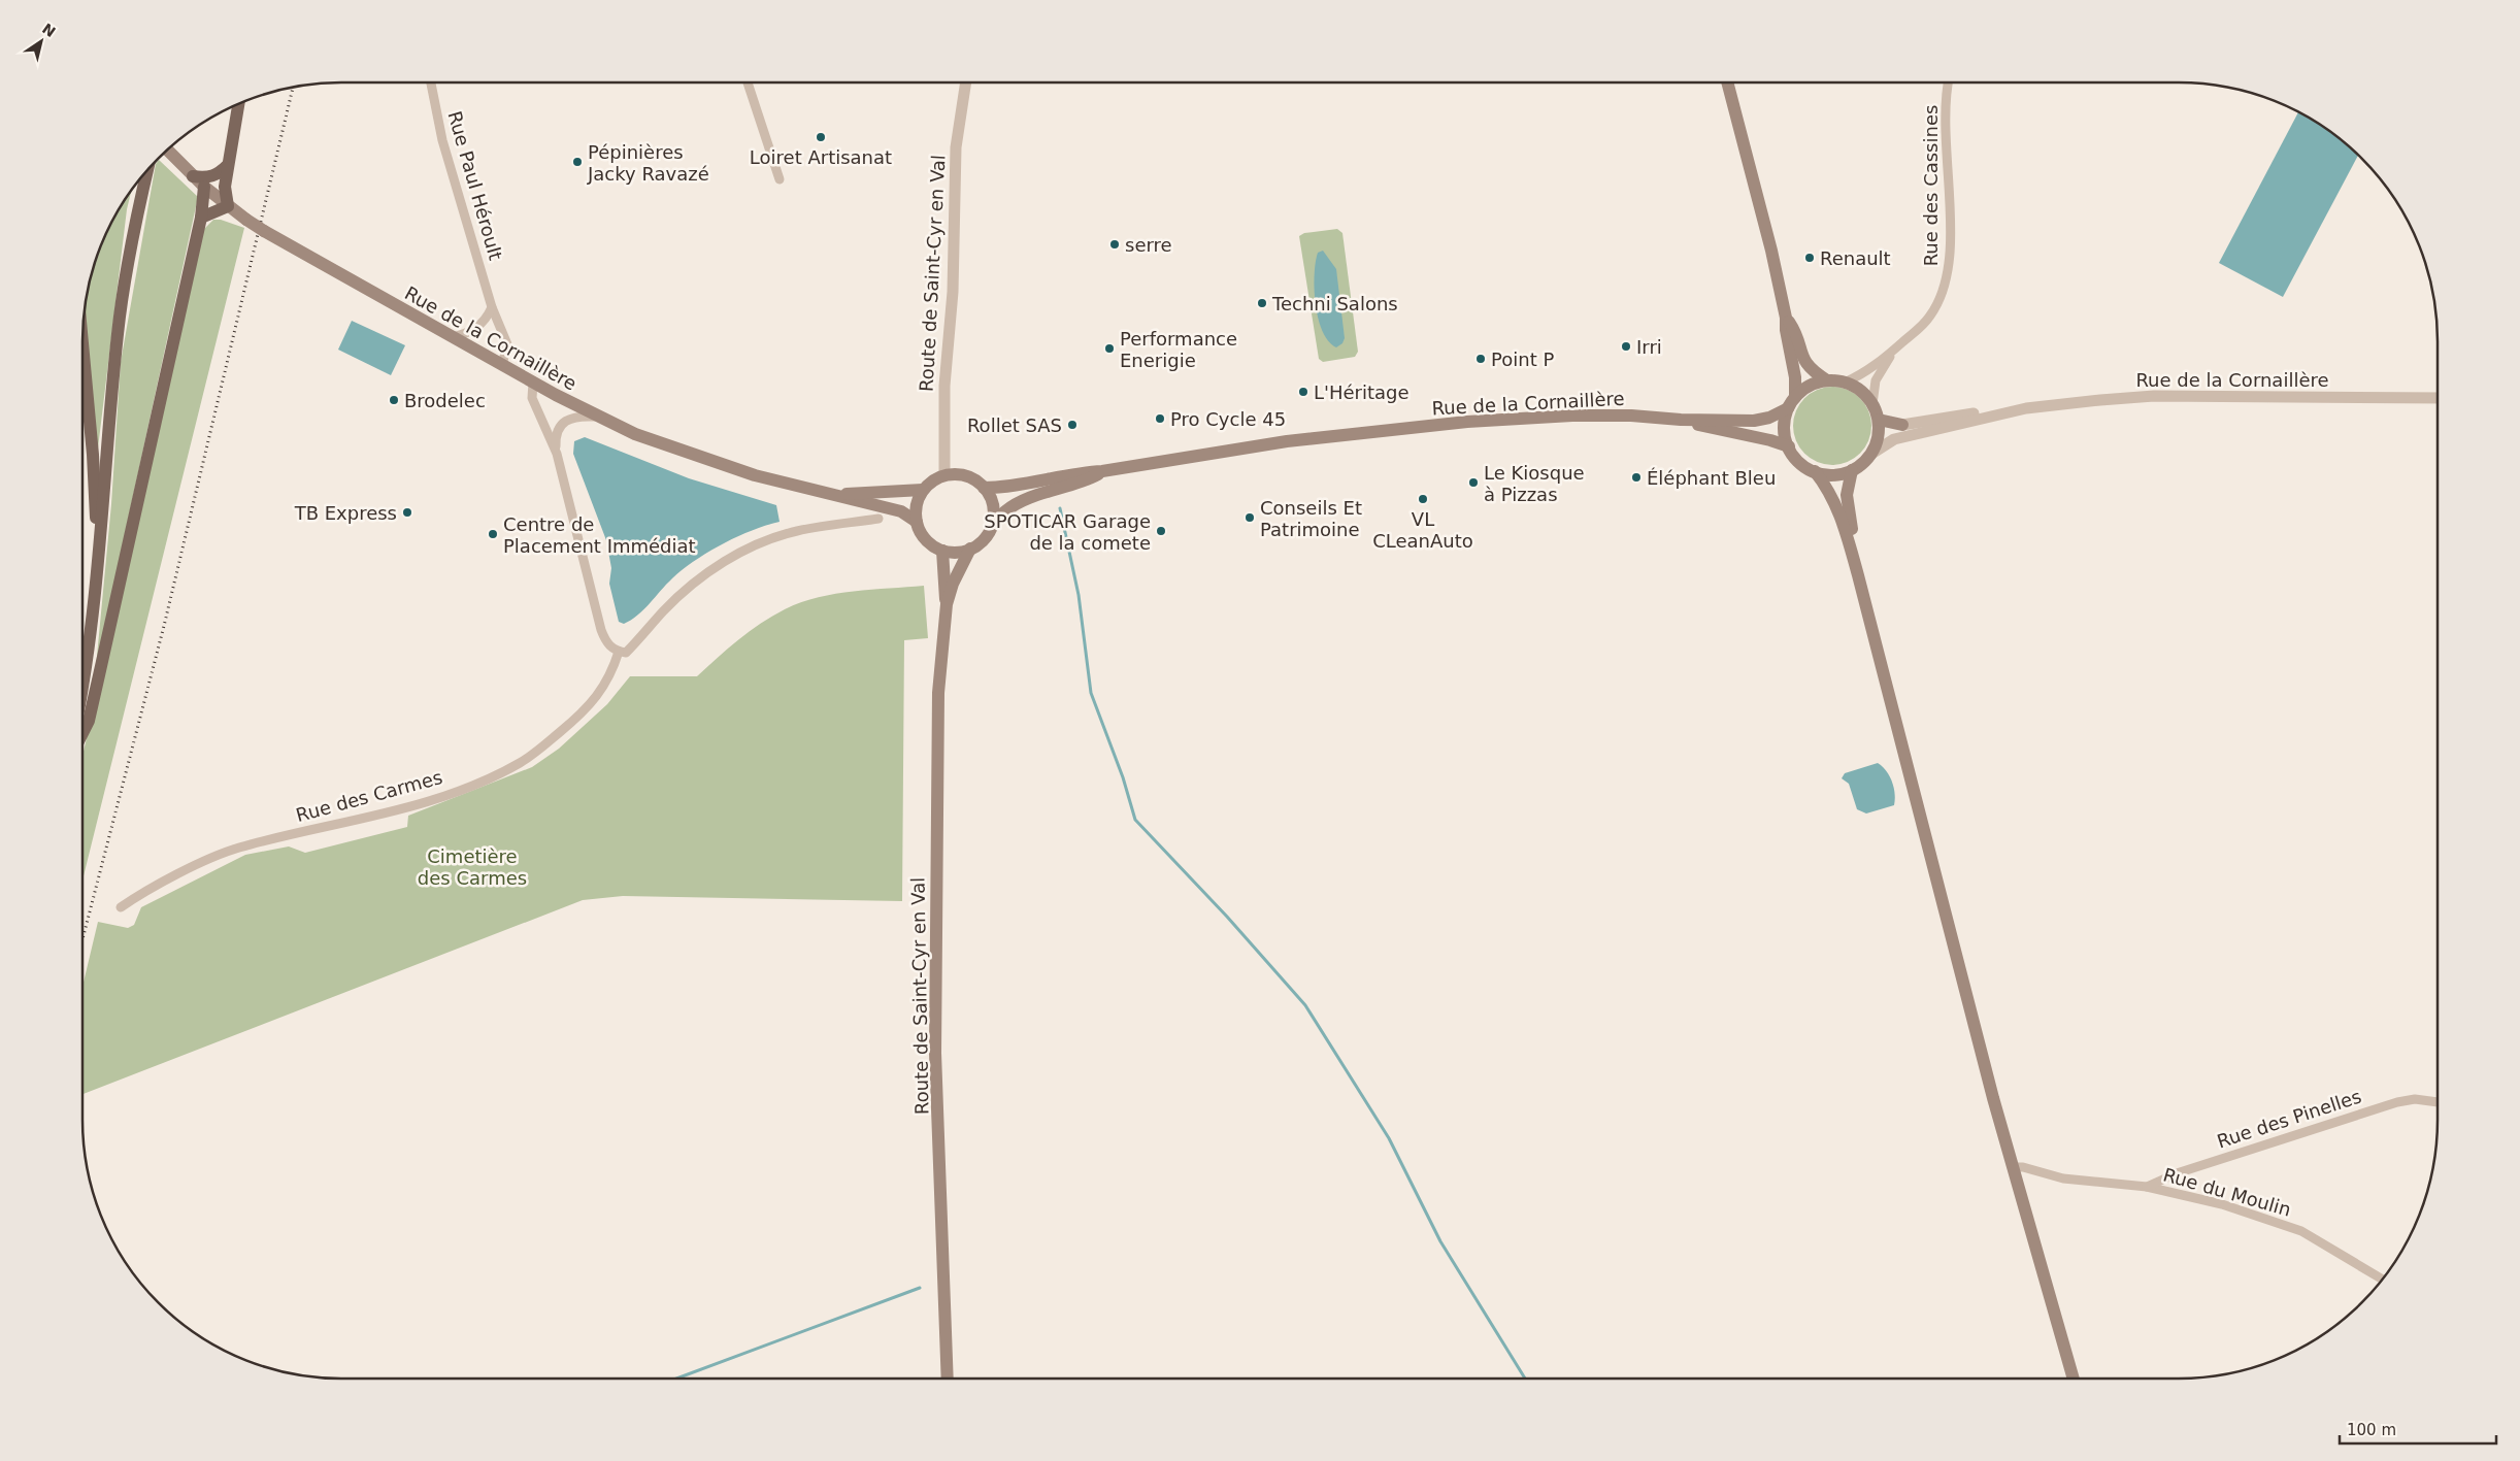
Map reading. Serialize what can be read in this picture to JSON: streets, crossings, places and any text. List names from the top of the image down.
{
  "streets": {
    "main road": ["Route de Saint-Cyr en Val", "Rue de la Cornaillère"],
    "street": [
      "Rue Paul Héroult",
      "Rue des Cassines",
      "Rue des Carmes",
      "Rue des Pinelles",
      "Rue du Moulin"
    ]
  },
  "crossings": [
    ["Rue Paul Héroult", "Rue de la Cornaillère"],
    ["Rue des Cassines", "Rue de la Cornaillère"],
    ["Route de Saint-Cyr en Val", "Rue de la Cornaillère"],
    ["Rue des Pinelles", "Rue du Moulin"]
  ],
  "parks": ["Cimetière des Carmes"],
  "places": [
    "Loiret Artisanat",
    "Pépinières Jacky Ravazé",
    "serre",
    "Renault",
    "Techni Salons",
    "Irri",
    "Performance Enerigie",
    "Point P",
    "L'Héritage",
    "Brodelec",
    "Pro Cycle 45",
    "Rollet SAS",
    "Éléphant Bleu",
    "Le Kiosque à Pizzas",
    "VL CLeanAuto",
    "TB Express",
    "Conseils Et Patrimoine",
    "SPOTICAR Garage de la comete",
    "Centre de Placement Immédiat"
  ],
  "scale_bar": "100 m",
  "north": "top right"
}
